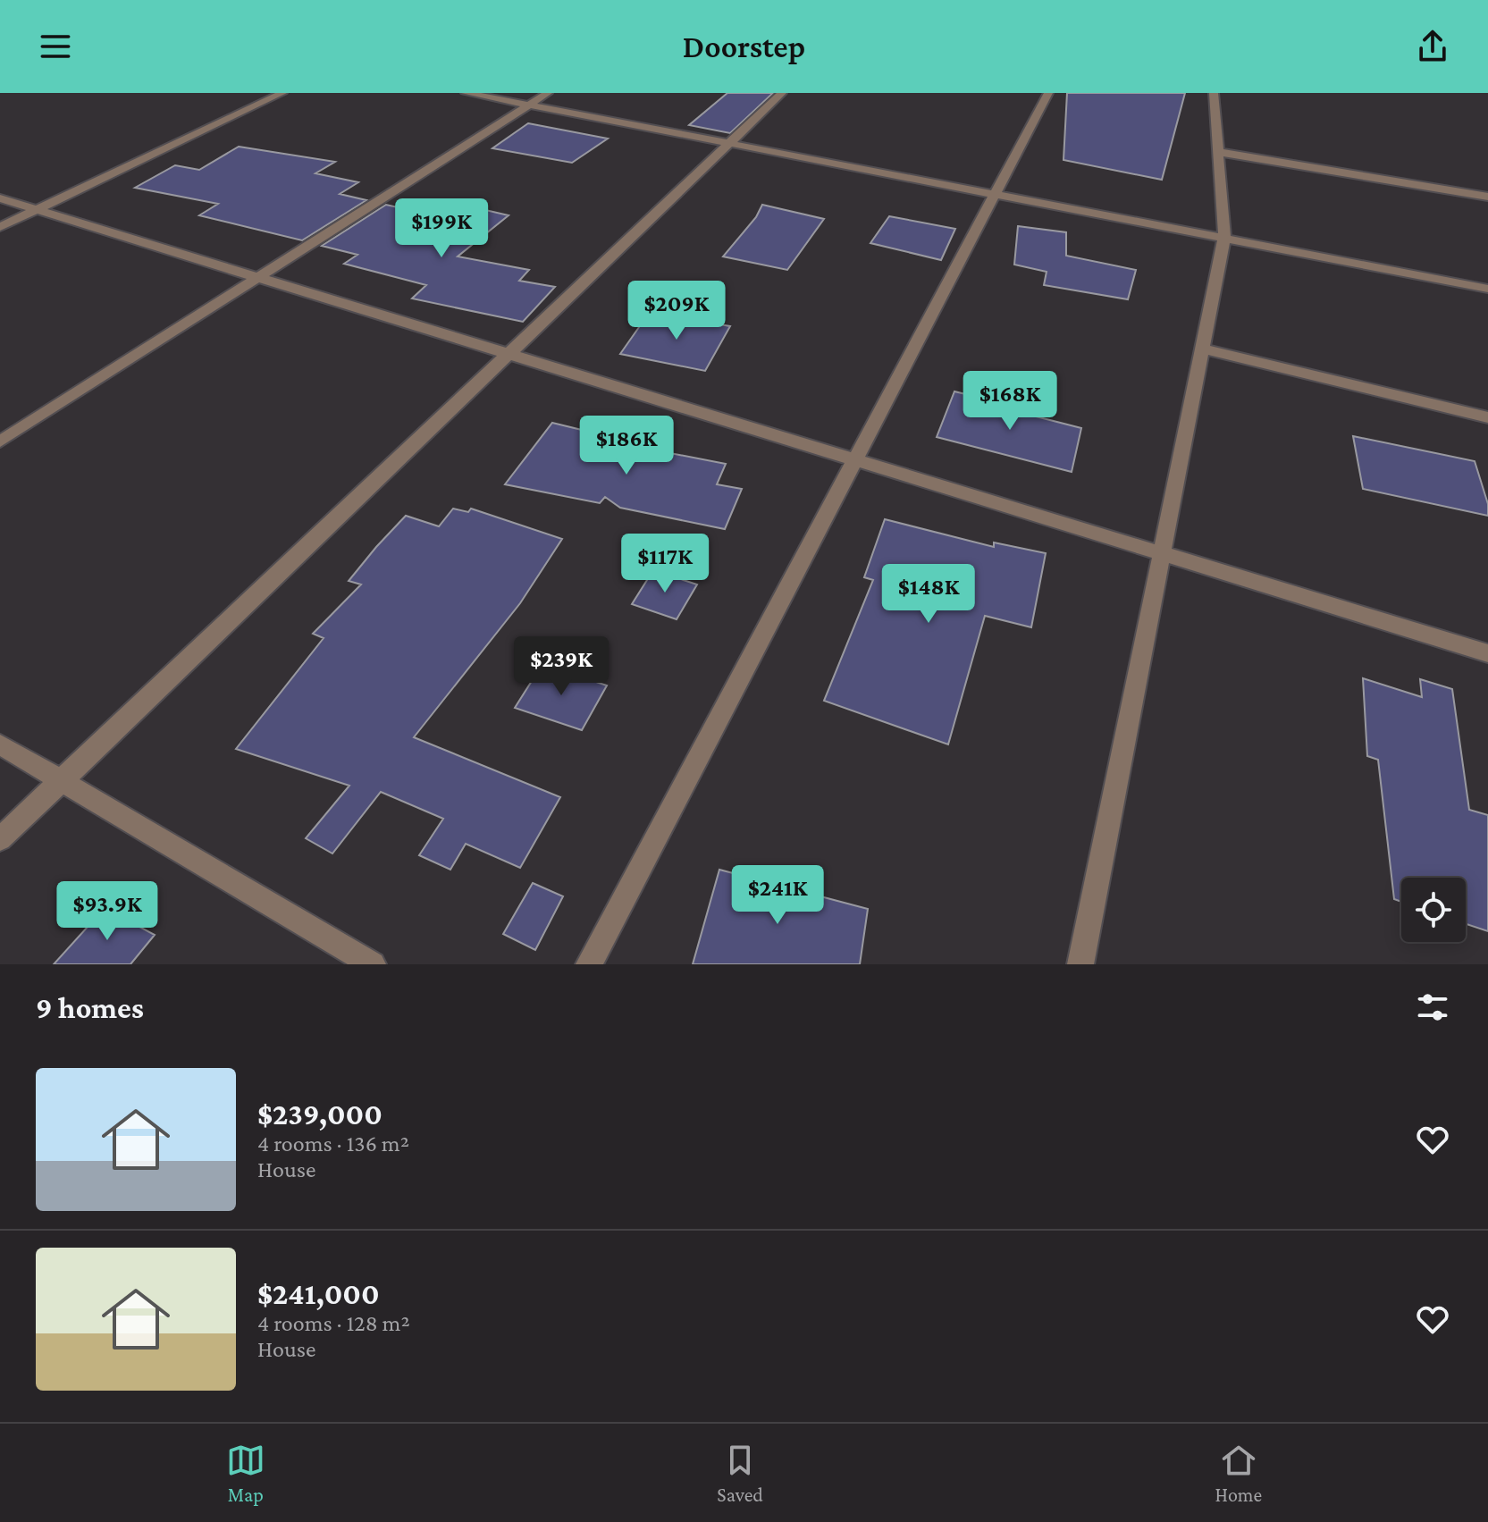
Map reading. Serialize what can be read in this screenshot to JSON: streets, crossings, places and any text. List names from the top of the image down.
{
  "page": {
    "header": "Doorstep",
    "price": [
      "$199K",
      "$209K",
      "$168K",
      "$186K",
      "$117K",
      "$148K",
      "$239K",
      "$241K",
      "$93.9K"
    ],
    "heading": "9 homes",
    "list": [
      {
        "name": "$239,000",
        "note": "4 rooms · 136 m² · House"
      },
      {
        "name": "$241,000",
        "note": "4 rooms · 128 m² · House"
      }
    ],
    "tabs": ["Map", "Saved", "Home"]
  }
}
